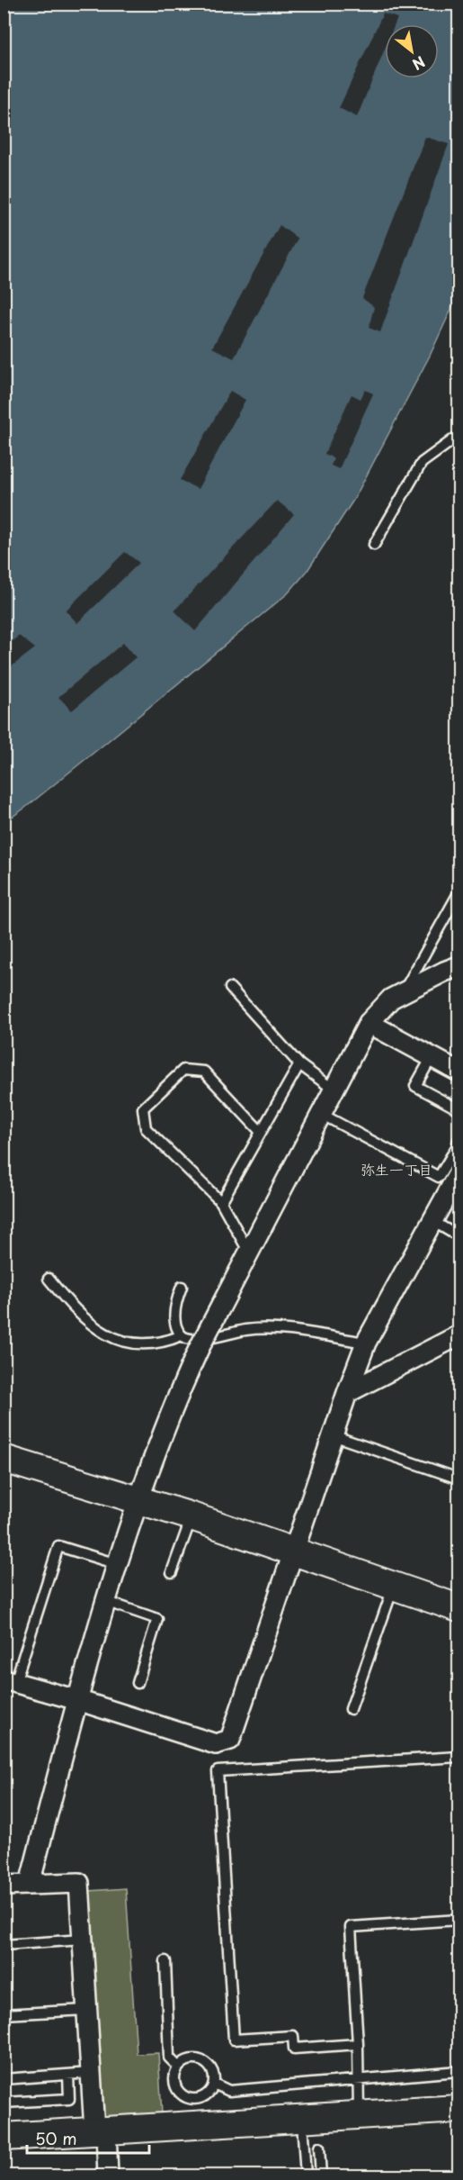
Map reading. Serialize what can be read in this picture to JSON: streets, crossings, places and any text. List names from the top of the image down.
{
  "districts": ["弥生一丁目"],
  "scale_bar": "50 m",
  "north": "bottom right"
}
